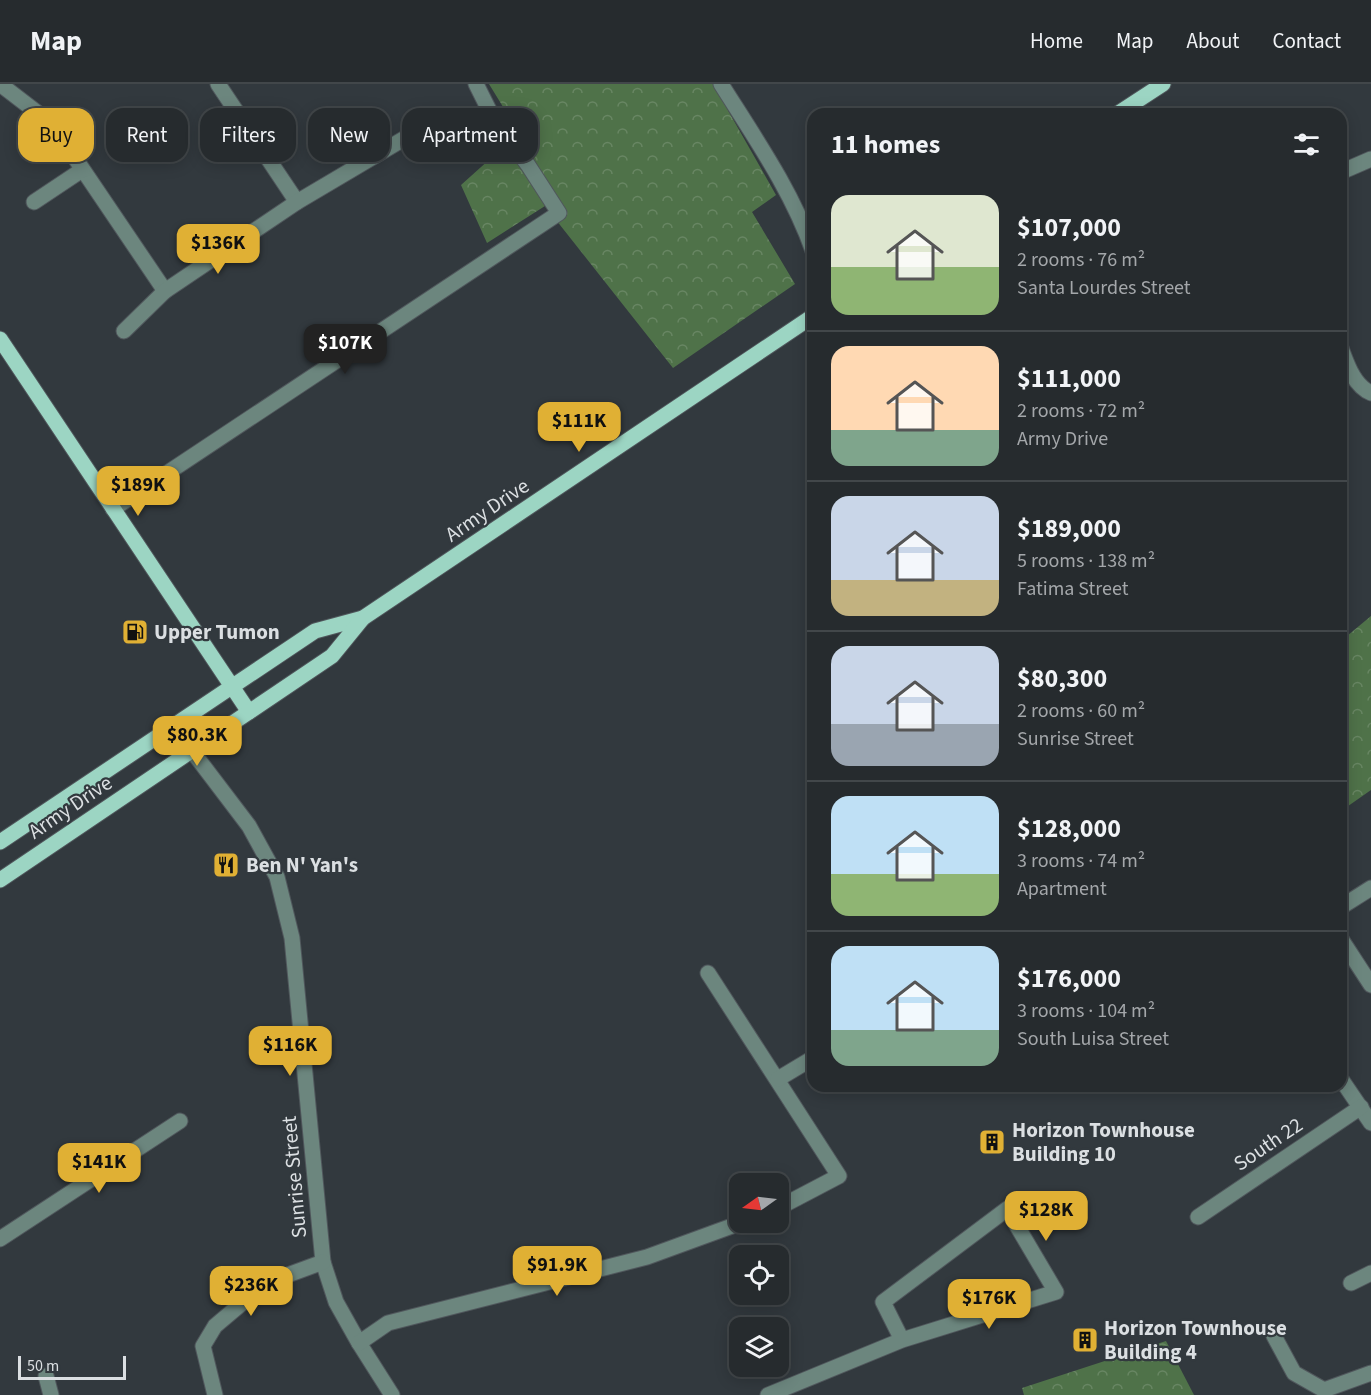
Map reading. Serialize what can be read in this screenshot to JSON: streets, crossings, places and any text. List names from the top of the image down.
{
  "streets": {
    "main road": ["Army Drive"],
    "street": ["South 22", "Sunrise Street"]
  },
  "crossings": [
    ["Army Drive", "Sunrise Street"]
  ],
  "places": {
    "fuel station": ["Upper Tumon"],
    "restaurant": ["Ben N' Yan's"],
    "building": ["Horizon Townhouse Building 10", "Horizon Townhouse Building 4"]
  },
  "scale_bar": "50 m",
  "north": "left",
  "page": {
    "header": "Map",
    "nav": [
      "Home",
      "Map",
      "About",
      "Contact"
    ],
    "chip": [
      "Buy",
      "Rent",
      "Filters",
      "New",
      "Apartment"
    ],
    "heading": "11 homes",
    "list": [
      {
        "name": "$107,000",
        "note": "2 rooms · 76 m² · Santa Lourdes Street"
      },
      {
        "name": "$111,000",
        "note": "2 rooms · 72 m² · Army Drive"
      },
      {
        "name": "$189,000",
        "note": "5 rooms · 138 m² · Fatima Street"
      },
      {
        "name": "$80,300",
        "note": "2 rooms · 60 m² · Sunrise Street"
      },
      {
        "name": "$128,000",
        "note": "3 rooms · 74 m² · Apartment"
      },
      {
        "name": "$176,000",
        "note": "3 rooms · 104 m² · South Luisa Street"
      }
    ],
    "price": [
      "$136K",
      "$107K",
      "$111K",
      "$189K",
      "$80.3K",
      "$116K",
      "$141K",
      "$128K",
      "$91.9K",
      "$236K",
      "$176K"
    ],
    "scale": "50 m"
  }
}
